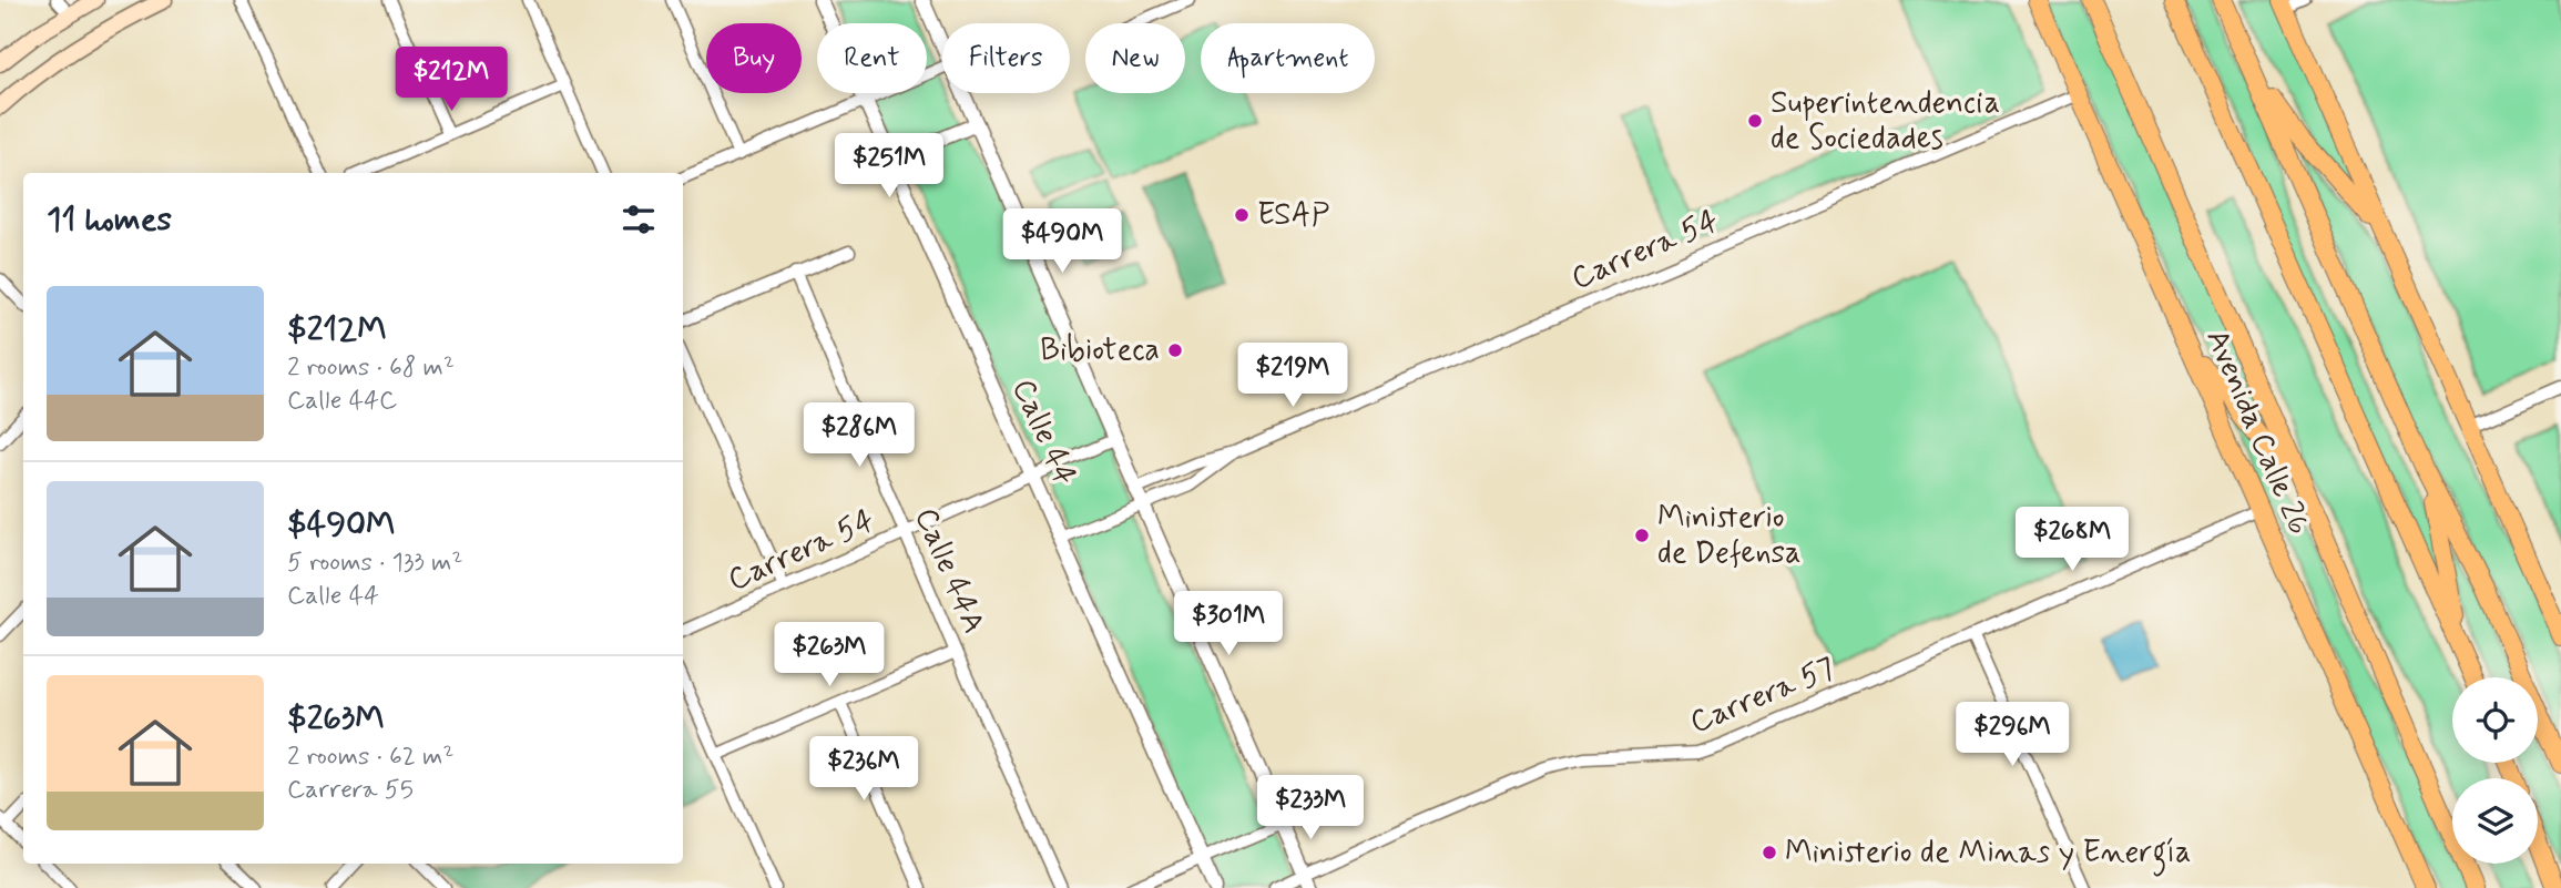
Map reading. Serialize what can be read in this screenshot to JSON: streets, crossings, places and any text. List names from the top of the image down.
{
  "streets": {
    "main road": ["Avenida Calle 26"],
    "street": [
      "Carrera 54",
      "Calle 44",
      "Calle 44A",
      "Carrera 57"
    ]
  },
  "crossings": [
    ["Carrera 54", "Calle 44"],
    ["Carrera 54", "Avenida Calle 26"],
    ["Carrera 54", "Calle 44A"],
    ["Calle 44", "Carrera 57"],
    ["Avenida Calle 26", "Carrera 57"]
  ],
  "places": [
    "Superintendencia de Sociedades",
    "ESAP",
    "Bibioteca",
    "Ministerio de Defensa",
    "Ministerio de Minas y Energía"
  ],
  "page": {
    "chip": [
      "Buy",
      "Rent",
      "Filters",
      "New",
      "Apartment"
    ],
    "price": [
      "$212M",
      "$251M",
      "$490M",
      "$219M",
      "$286M",
      "$268M",
      "$301M",
      "$263M",
      "$296M",
      "$236M",
      "$233M"
    ],
    "heading": "11 homes",
    "list": [
      {
        "name": "$212M",
        "note": "2 rooms · 68 m² · Calle 44C"
      },
      {
        "name": "$490M",
        "note": "5 rooms · 133 m² · Calle 44"
      },
      {
        "name": "$263M",
        "note": "2 rooms · 62 m² · Carrera 55"
      }
    ]
  }
}
